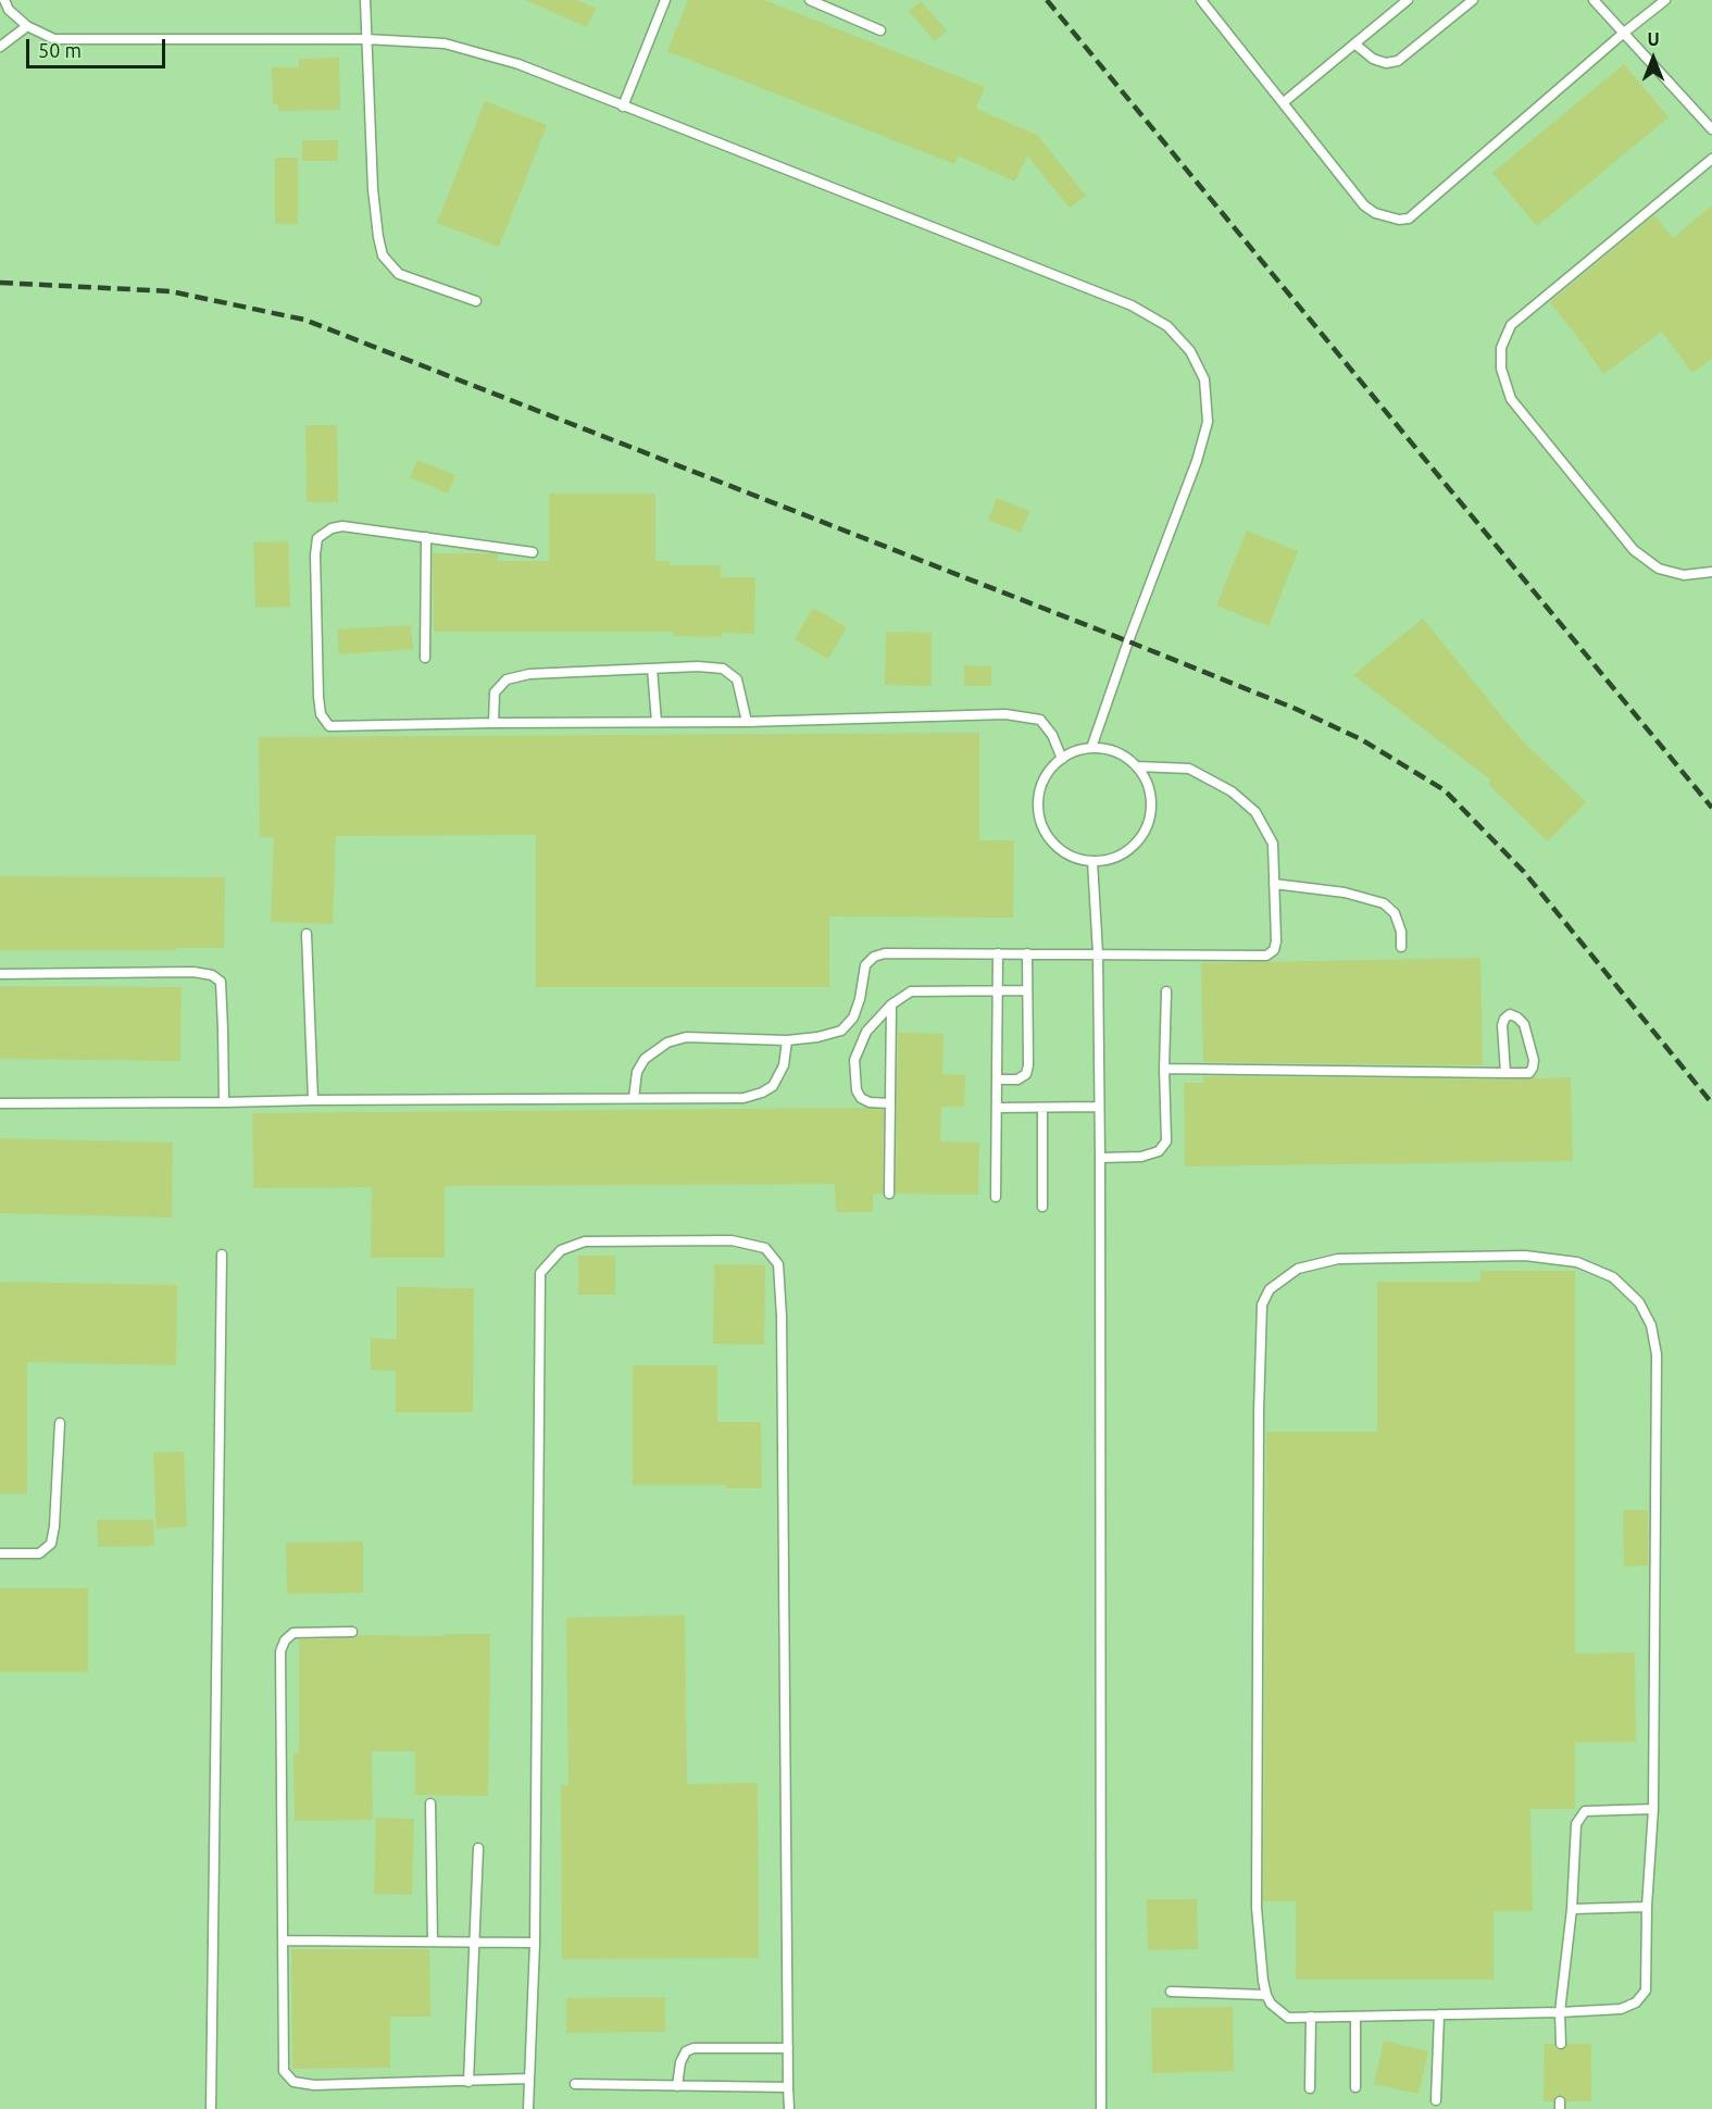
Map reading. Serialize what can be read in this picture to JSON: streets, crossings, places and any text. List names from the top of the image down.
{
  "scale_bar": "50 m",
  "north": "top"
}
